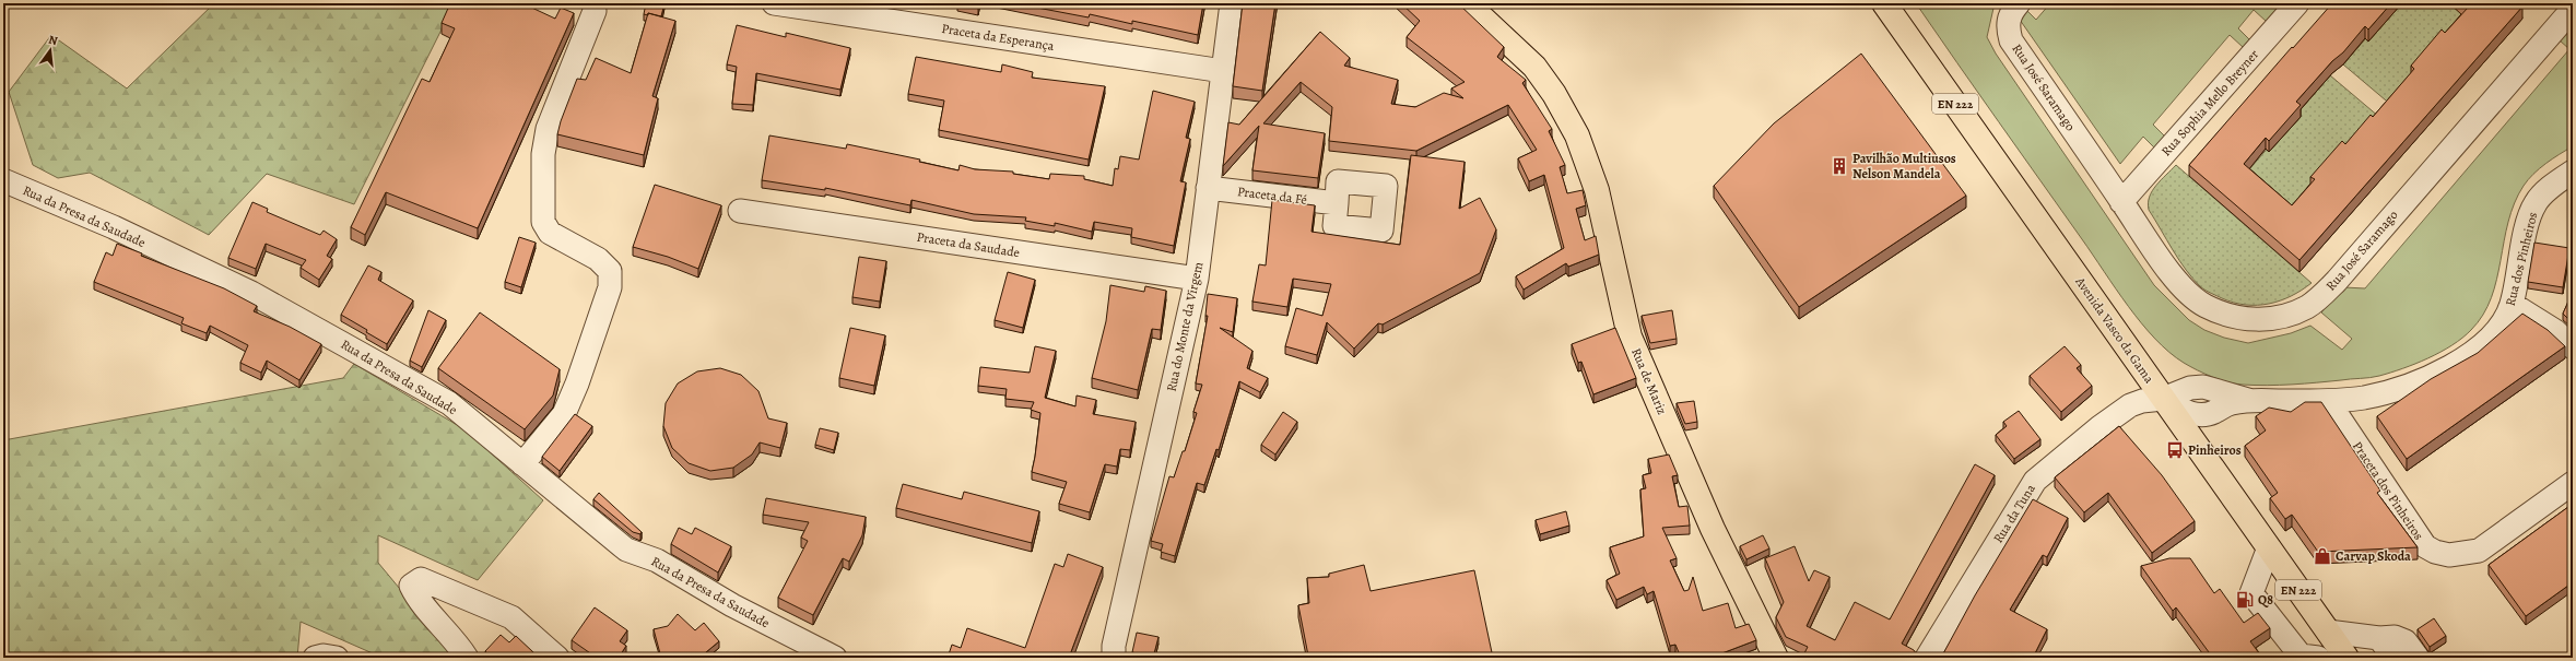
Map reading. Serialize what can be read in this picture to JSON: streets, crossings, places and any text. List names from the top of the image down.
{
  "streets": {
    "main road": ["EN 222", "Avenida Vasco da Gama", "Rua de Mariz"],
    "street": [
      "Praceta da Esperança",
      "Rua José Saramago",
      "Rua Sophia Mello Breyner",
      "Praceta da Fé",
      "Rua da Presa da Saudade",
      "Praceta da Saudade",
      "Rua dos Pinheiros",
      "Rua do Monte da Virgem",
      "Praceta dos Pinheiros",
      "Rua da Tuna"
    ]
  },
  "crossings": [
    ["Praceta da Esperança", "Rua do Monte da Virgem"],
    ["Rua José Saramago", "Rua Sophia Mello Breyner"],
    ["Praceta da Fé", "Rua do Monte da Virgem"],
    ["Praceta da Saudade", "Rua do Monte da Virgem"],
    ["Rua dos Pinheiros", "Avenida Vasco da Gama"],
    ["Rua dos Pinheiros", "Praceta dos Pinheiros"],
    ["Rua dos Pinheiros", "Rua da Tuna"],
    ["Avenida Vasco da Gama", "Rua da Tuna"]
  ],
  "places": {
    "building": ["Pavilhão Multiusos Nelson Mandela"],
    "bus stop": ["Pinheiros"],
    "shop": ["Carvap Skoda"],
    "fuel station": ["Q8"]
  },
  "north": "top"
}
